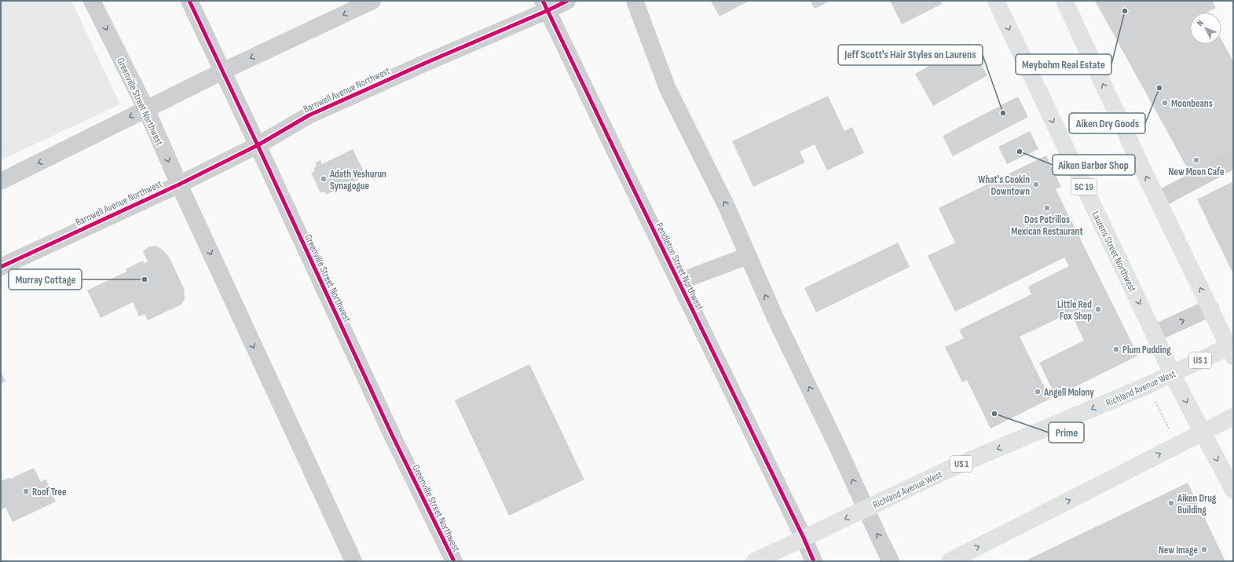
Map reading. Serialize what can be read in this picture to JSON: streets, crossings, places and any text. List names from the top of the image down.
{
  "streets": {
    "main road": [
      "SC 19",
      "Laurens Street Northwest",
      "US 1",
      "Richland Avenue West"
    ],
    "street": ["Barnwell Avenue Northwest", "Greenville Street Northwest", "Pendleton Street Northwest"]
  },
  "crossings": [
    ["Barnwell Avenue Northwest", "Greenville Street Northwest"],
    ["Barnwell Avenue Northwest", "Pendleton Street Northwest"],
    ["SC 19", "Laurens Street Northwest"],
    ["Laurens Street Northwest", "Richland Avenue West"],
    ["Pendleton Street Northwest", "Richland Avenue West"]
  ],
  "places": [
    "Meybohm Real Estate",
    "Aiken Dry Goods",
    "Moonbeans",
    "Jeff Scott's Hair Styles on Laurens",
    "Aiken Barber Shop",
    "New Moon Cafe",
    "Adath Yeshurun Synagogue",
    "What's Cookin Downtown",
    "Dos Potrillos Mexican Restaurant",
    "Murray Cottage",
    "Little Red Fox Shop",
    "Plum Pudding",
    "Angell Molony",
    "Prime",
    "Roof Tree",
    "Aiken Drug Building",
    "New Image"
  ],
  "north": "top left"
}
